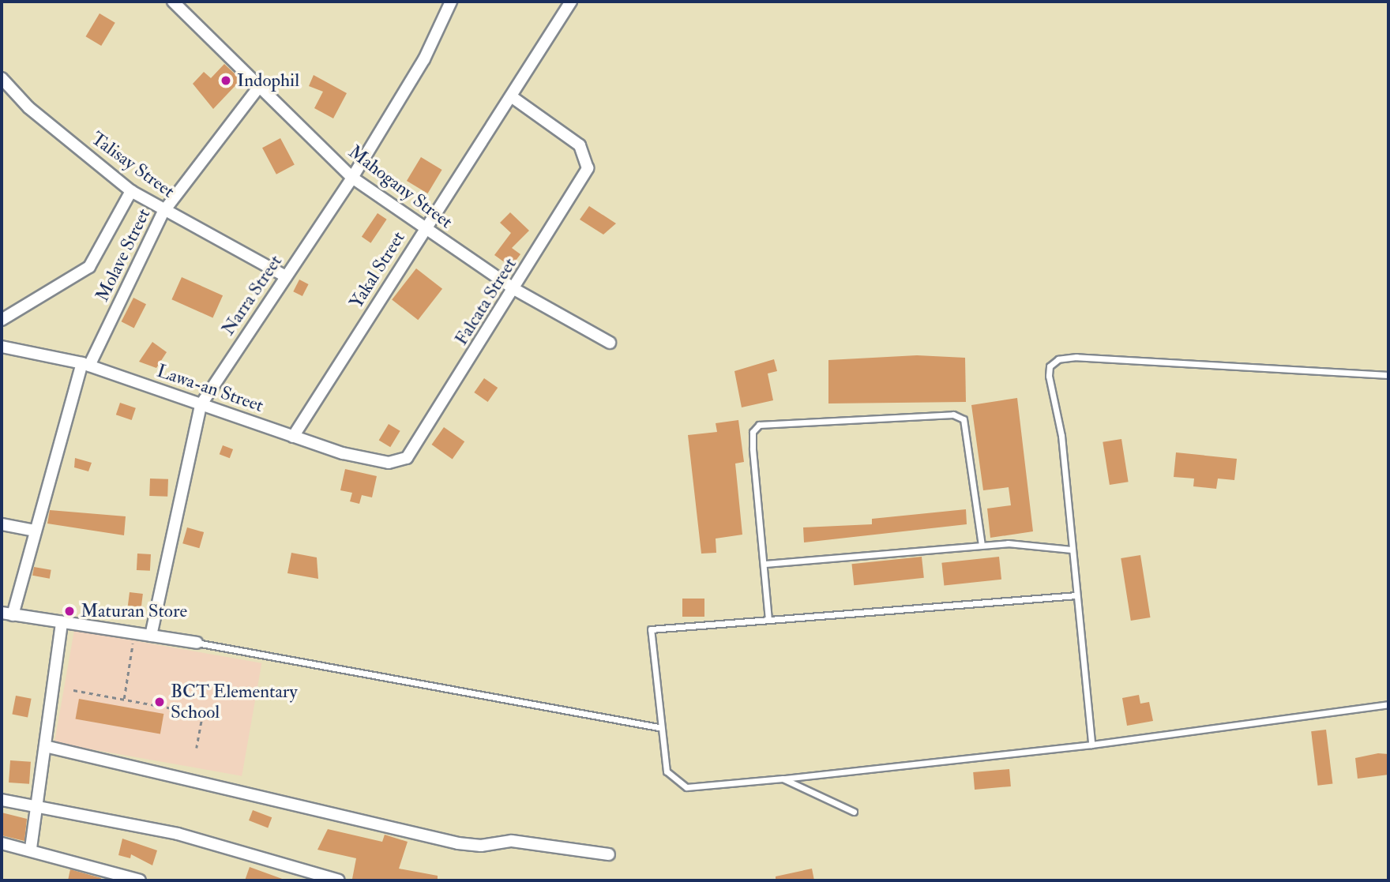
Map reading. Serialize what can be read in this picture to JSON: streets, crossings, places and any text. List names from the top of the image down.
{
  "streets": {
    "street": [
      "Talisay Street",
      "Mahogany Street",
      "Molave Street",
      "Yakal Street",
      "Narra Street",
      "Falcata Street",
      "Lawa-an Street"
    ]
  },
  "crossings": [
    ["Talisay Street", "Molave Street"],
    ["Talisay Street", "Narra Street"],
    ["Mahogany Street", "Molave Street"],
    ["Mahogany Street", "Yakal Street"],
    ["Mahogany Street", "Narra Street"],
    ["Mahogany Street", "Falcata Street"],
    ["Molave Street", "Lawa-an Street"],
    ["Yakal Street", "Falcata Street"],
    ["Yakal Street", "Lawa-an Street"],
    ["Narra Street", "Lawa-an Street"],
    ["Falcata Street", "Lawa-an Street"]
  ],
  "places": ["Indophil", "Maturan Store", "BCT Elementary School"]
}
